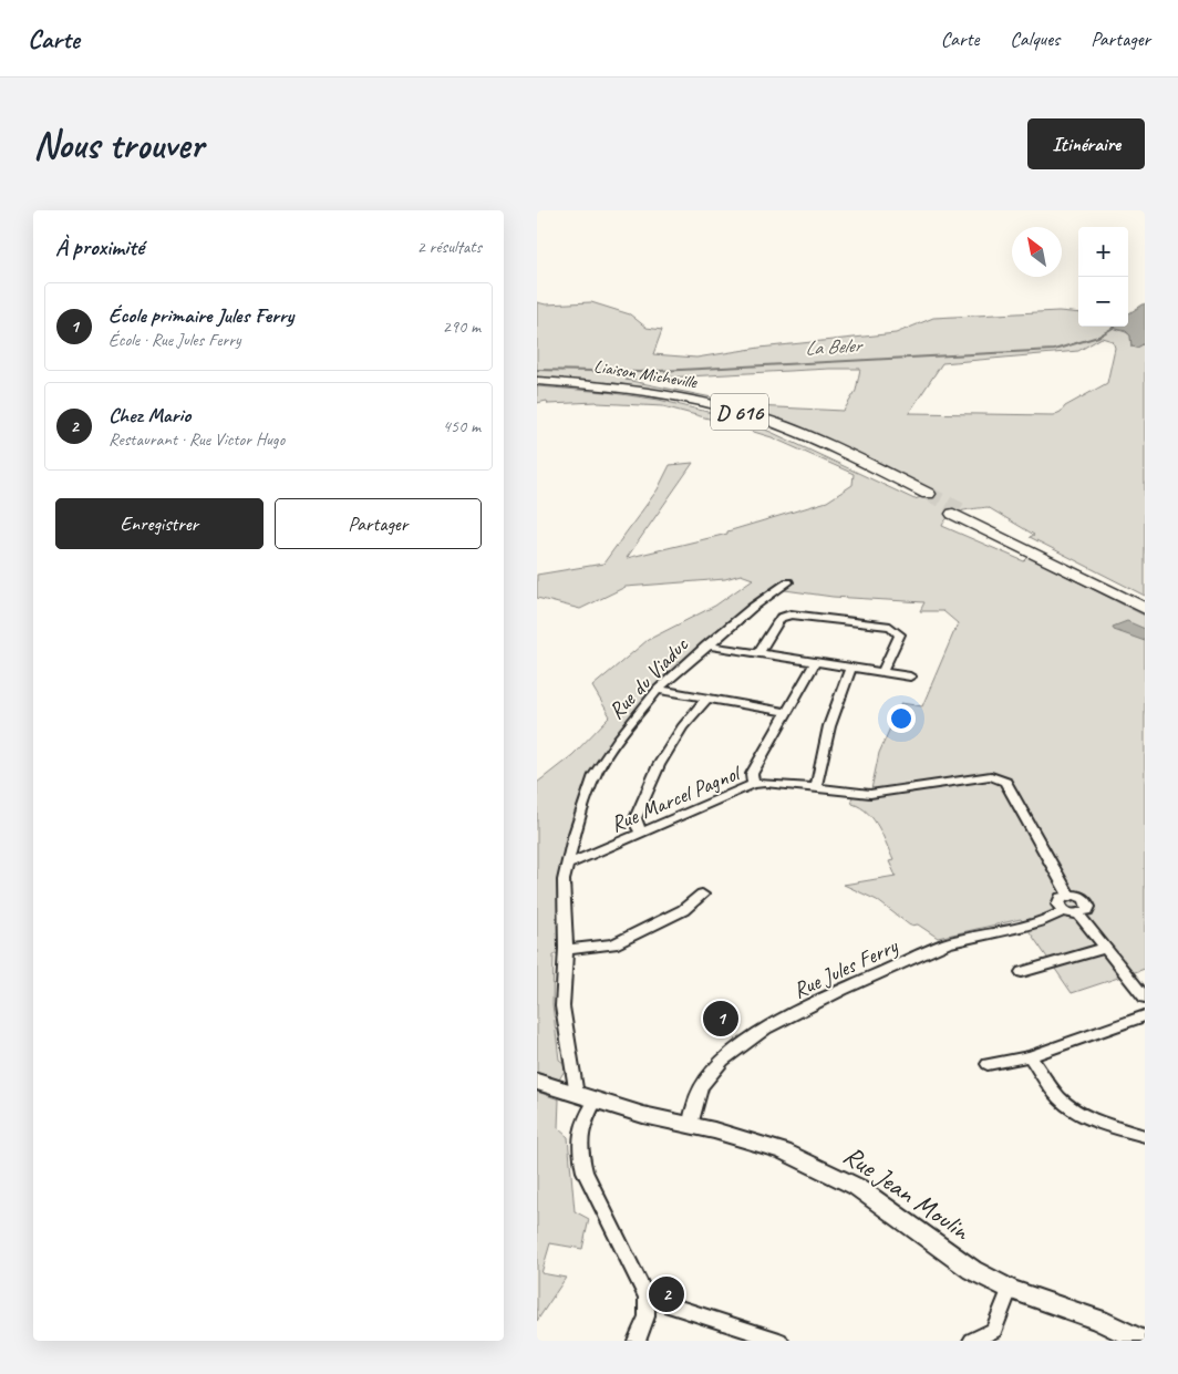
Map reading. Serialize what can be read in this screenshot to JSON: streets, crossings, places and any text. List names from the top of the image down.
{
  "streets": {
    "highway": ["Liaison Micheville", "D 616"],
    "main road": ["Rue Jean Moulin"],
    "street": ["Rue du Viaduc", "Rue Marcel Pagnol", "Rue Jules Ferry"]
  },
  "crossings": [
    ["Rue du Viaduc", "Rue Marcel Pagnol"],
    ["Rue du Viaduc", "Rue Jean Moulin"],
    ["Rue Jules Ferry", "Rue Jean Moulin"]
  ],
  "water": ["La Beler"],
  "north": "top left",
  "page": {
    "header": "Carte",
    "nav": ["Carte", "Calques", "Partager"],
    "buttons": [
      "Itinéraire",
      ["Enregistrer", "Partager"]
    ],
    "title": "Nous trouver",
    "heading": ["À proximité", "2 résultats"],
    "map_buttons": ["+", "−"],
    "list": [
      {
        "mark": "1",
        "name": "École primaire Jules Ferry",
        "note": "École · Rue Jules Ferry",
        "value": "290 m"
      },
      {
        "mark": "2",
        "name": "Chez Mario",
        "note": "Restaurant · Rue Victor Hugo",
        "value": "450 m"
      }
    ],
    "pins": ["1", "2"]
  }
}
